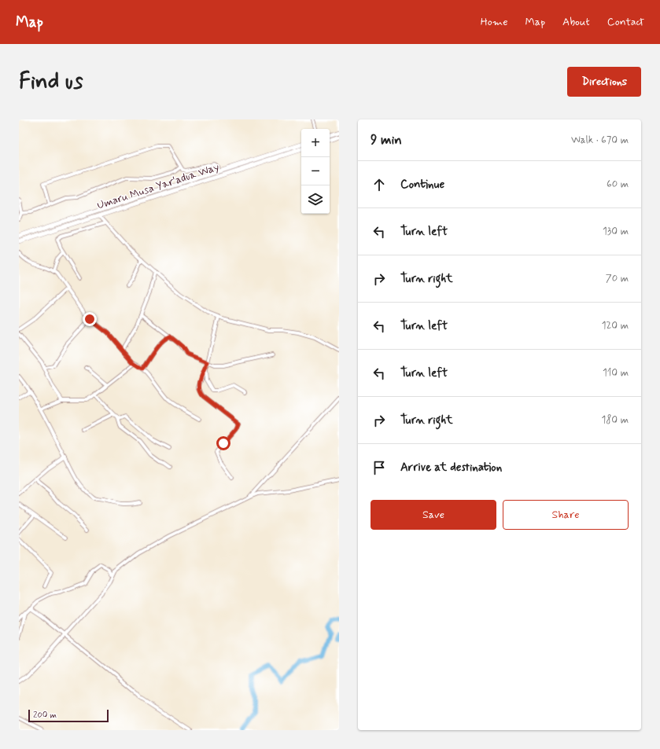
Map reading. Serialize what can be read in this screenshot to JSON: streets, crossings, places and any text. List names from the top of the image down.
{
  "streets": {
    "main road": ["Umaru Musa Yar'adua Way"]
  },
  "scale_bar": "200 m",
  "page": {
    "header": "Map",
    "nav": [
      "Home",
      "Map",
      "About",
      "Contact"
    ],
    "buttons": [
      "Directions",
      ["Save", "Share"]
    ],
    "title": "Find us",
    "heading": ["9 min", "Walk · 670 m"],
    "map_buttons": ["+", "−"],
    "list": [
      ["Continue", "60 m"],
      ["Turn left", "130 m"],
      ["Turn right", "70 m"],
      ["Turn left", "120 m"],
      ["Turn left", "110 m"],
      ["Turn right", "180 m"],
      "Arrive at destination"
    ],
    "scale": "200 m"
  }
}
